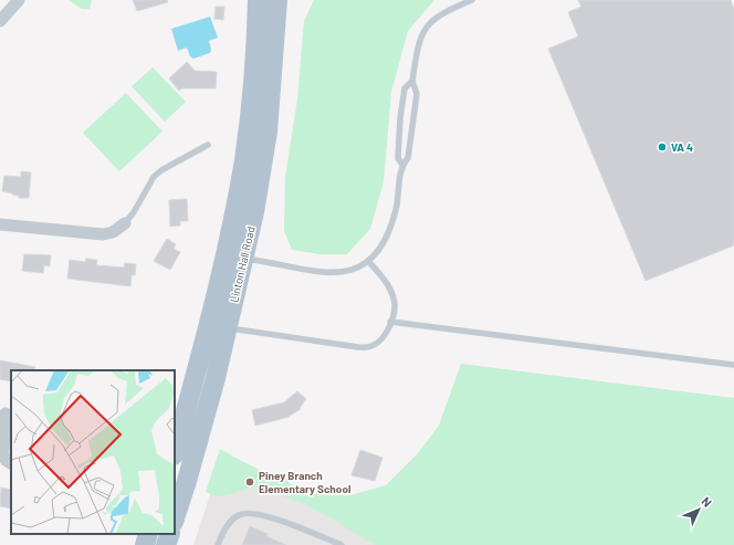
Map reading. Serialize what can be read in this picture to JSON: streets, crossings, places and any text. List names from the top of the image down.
{
  "streets": {
    "main road": ["Linton Hall Road"]
  },
  "places": ["VA 4", "Piney Branch Elementary School"],
  "north": "top right"
}
